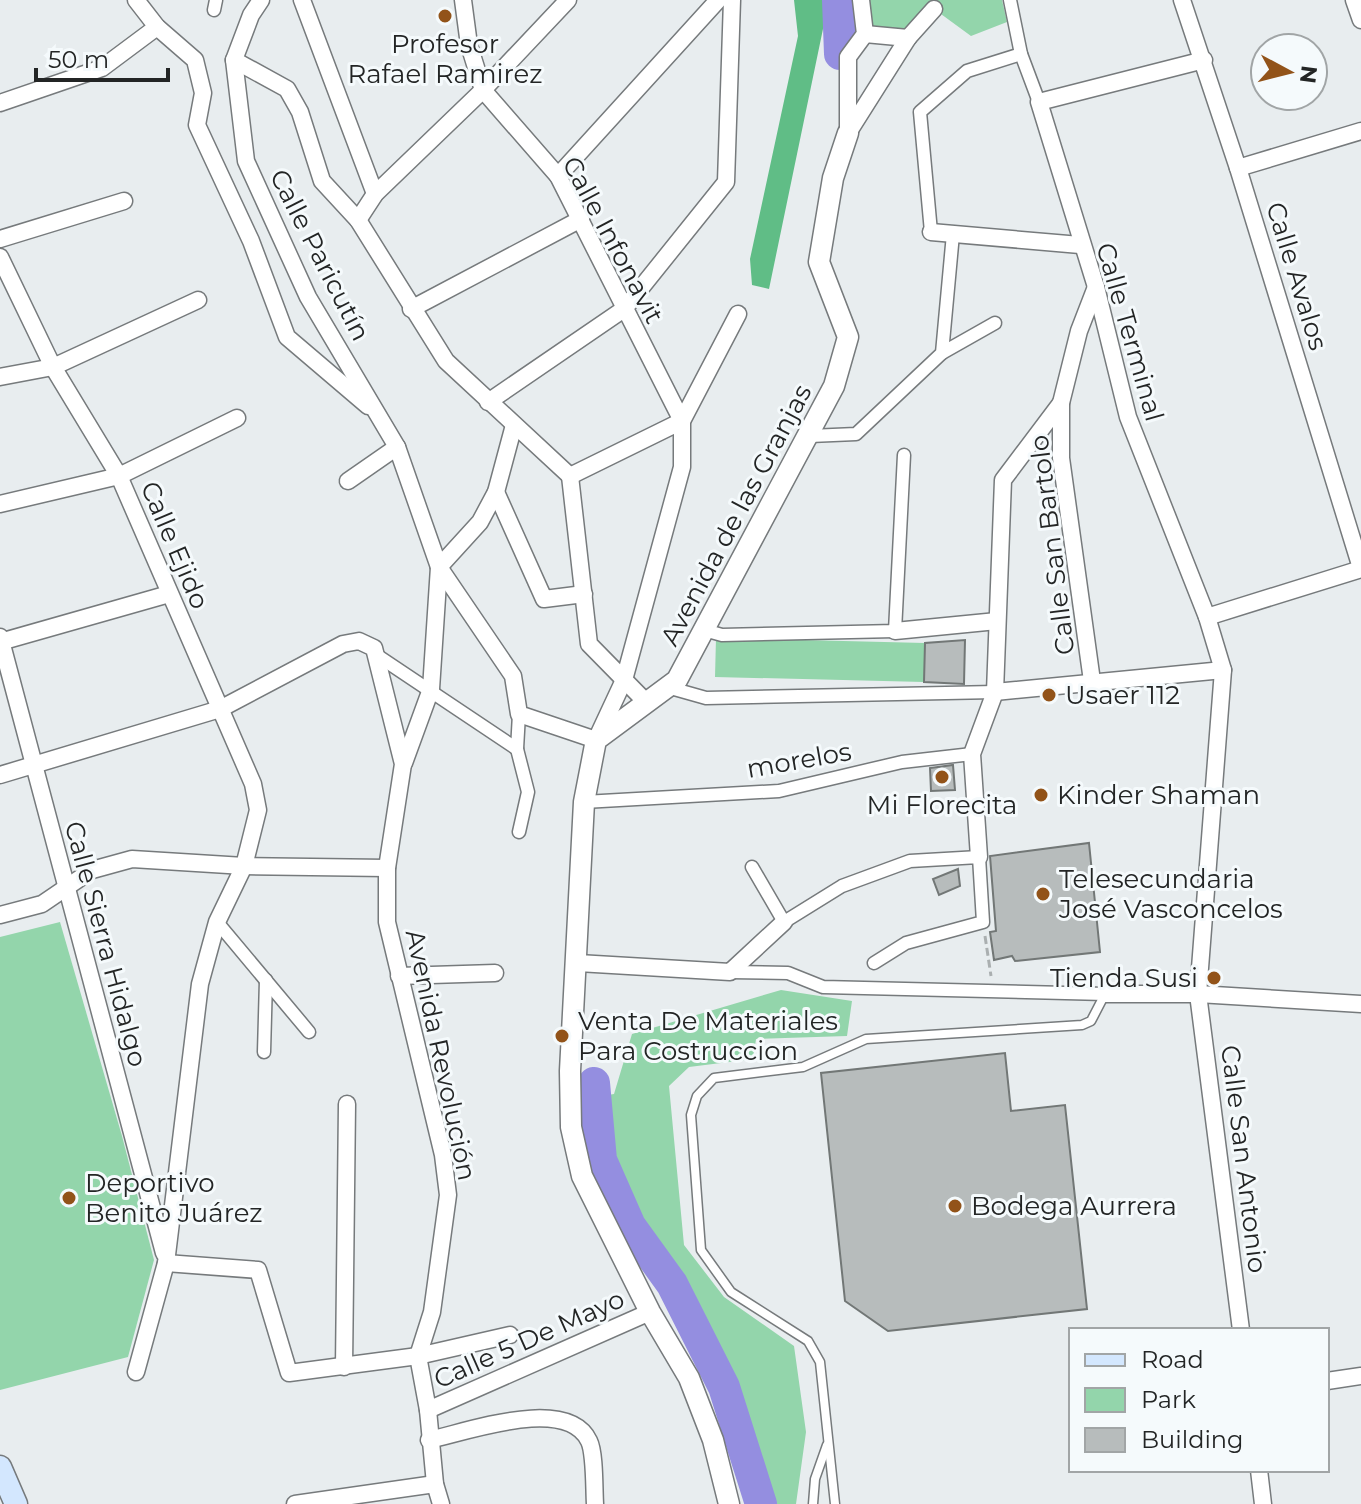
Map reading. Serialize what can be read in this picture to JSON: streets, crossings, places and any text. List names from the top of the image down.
{
  "streets": {
    "street": [
      "Calle Infonavit",
      "Calle Paricutín",
      "Calle Avalos",
      "Calle Terminal",
      "Avenida de las Granjas",
      "Calle Ejido",
      "Calle San Bartolo",
      "morelos",
      "Calle Sierra Hidalgo",
      "Avenida Revolución",
      "Calle San Antonio",
      "Calle 5 De Mayo"
    ]
  },
  "crossings": [
    ["Calle Infonavit", "Avenida de las Granjas"],
    ["Calle Terminal", "Calle San Antonio"],
    ["Avenida de las Granjas", "morelos"],
    ["Avenida de las Granjas", "Calle 5 De Mayo"],
    ["Calle Ejido", "Calle Sierra Hidalgo"],
    ["Avenida Revolución", "Calle 5 De Mayo"]
  ],
  "places": [
    "Profesor Rafael Ramirez",
    "Usaer 112",
    "Mi Florecita",
    "Kinder Shaman",
    "Telesecundaria José Vasconcelos",
    "Tienda Susi",
    "Venta De Materiales Para Costruccion",
    "Deportivo Benito Juárez",
    "Bodega Aurrera"
  ],
  "legend": ["Road", "Park", "Building"],
  "scale_bar": "50 m",
  "north": "right"
}
